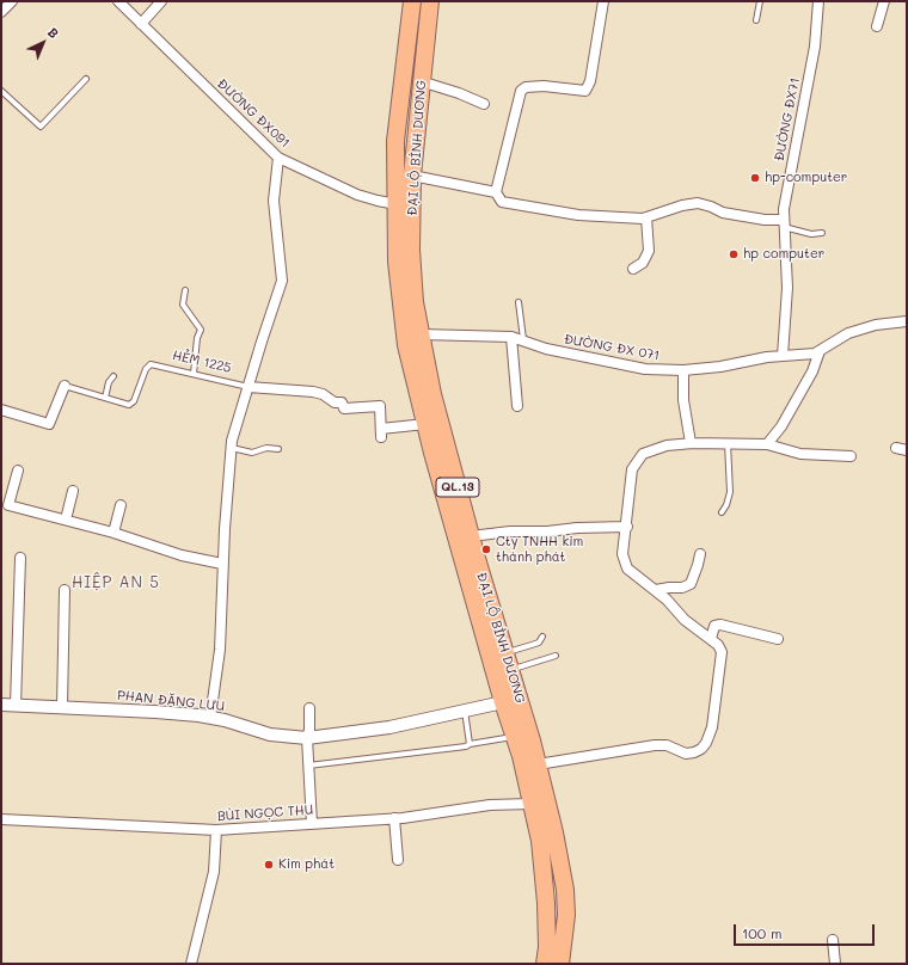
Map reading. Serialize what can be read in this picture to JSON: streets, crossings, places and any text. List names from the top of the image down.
{
  "streets": {
    "highway": ["ĐẠI LỘ BÌNH DƯƠNG", "QL.13"],
    "street": [
      "ĐƯỜNG ĐX091",
      "ĐƯỜNG ĐX71",
      "ĐƯỜNG ĐX 071",
      "HẺM 1225",
      "PHAN ĐĂNG LƯU",
      "BÙI NGỌC THU"
    ]
  },
  "crossings": [
    ["ĐƯỜNG ĐX091", "ĐẠI LỘ BÌNH DƯƠNG"],
    ["ĐƯỜNG ĐX71", "ĐƯỜNG ĐX 071"],
    ["ĐẠI LỘ BÌNH DƯƠNG", "ĐƯỜNG ĐX 071"],
    ["ĐẠI LỘ BÌNH DƯƠNG", "HẺM 1225"],
    ["ĐẠI LỘ BÌNH DƯƠNG", "PHAN ĐĂNG LƯU"],
    ["ĐẠI LỘ BÌNH DƯƠNG", "BÙI NGỌC THU"]
  ],
  "districts": ["HIỆP AN 5"],
  "places": [
    "hp-computer",
    "hp computer",
    "Cty TNHH kim thành phát",
    "Kim phát"
  ],
  "scale_bar": "100 m",
  "north": "top right"
}
